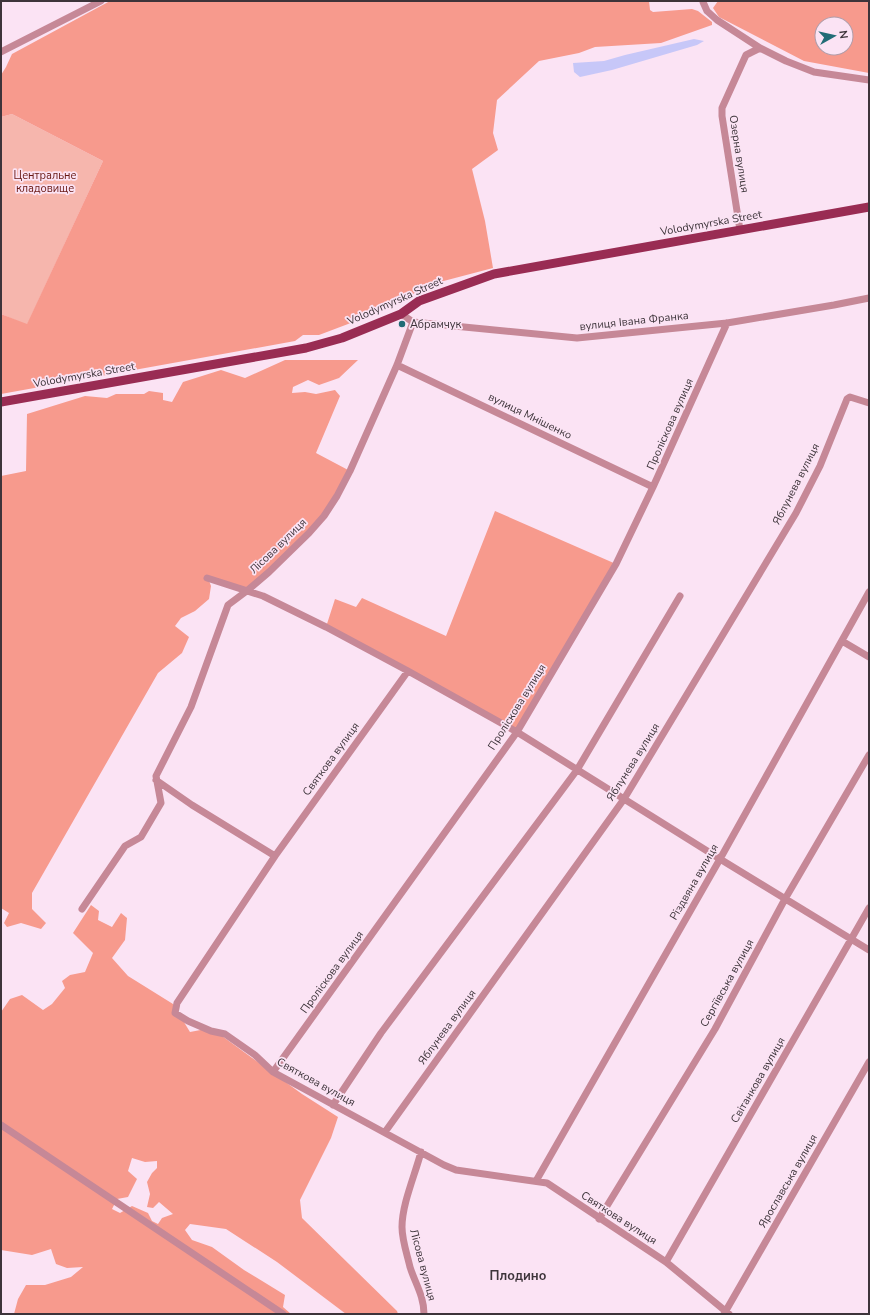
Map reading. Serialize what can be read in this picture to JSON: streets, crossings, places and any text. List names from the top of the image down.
{
  "streets": {
    "main road": ["Volodymyrska Street"],
    "street": [
      "Озерна вулиця",
      "вулиця Івана Франка",
      "вулиця Мнішенко",
      "Проліскова вулиця",
      "Яблунева вулиця",
      "Лісова вулиця",
      "Святкова вулиця",
      "Різдвяна вулиця",
      "Сергіївська вулиця",
      "Світанкова вулиця",
      "Ярославська вулиця"
    ]
  },
  "crossings": [
    ["Озерна вулиця", "Volodymyrska Street"],
    ["Volodymyrska Street", "вулиця Івана Франка"],
    ["вулиця Івана Франка", "Проліскова вулиця"],
    ["вулиця Івана Франка", "Лісова вулиця"],
    ["вулиця Мнішенко", "Проліскова вулиця"],
    ["вулиця Мнішенко", "Лісова вулиця"],
    ["Проліскова вулиця", "Святкова вулиця"],
    ["Яблунева вулиця", "Святкова вулиця"],
    ["Лісова вулиця", "Святкова вулиця"],
    ["Святкова вулиця", "Різдвяна вулиця"],
    ["Святкова вулиця", "Сергіївська вулиця"],
    ["Святкова вулиця", "Світанкова вулиця"],
    ["Святкова вулиця", "Ярославська вулиця"]
  ],
  "districts": ["Плодино"],
  "parks": ["Центральне кладовище"],
  "places": ["Абрамчук"],
  "north": "right"
}
